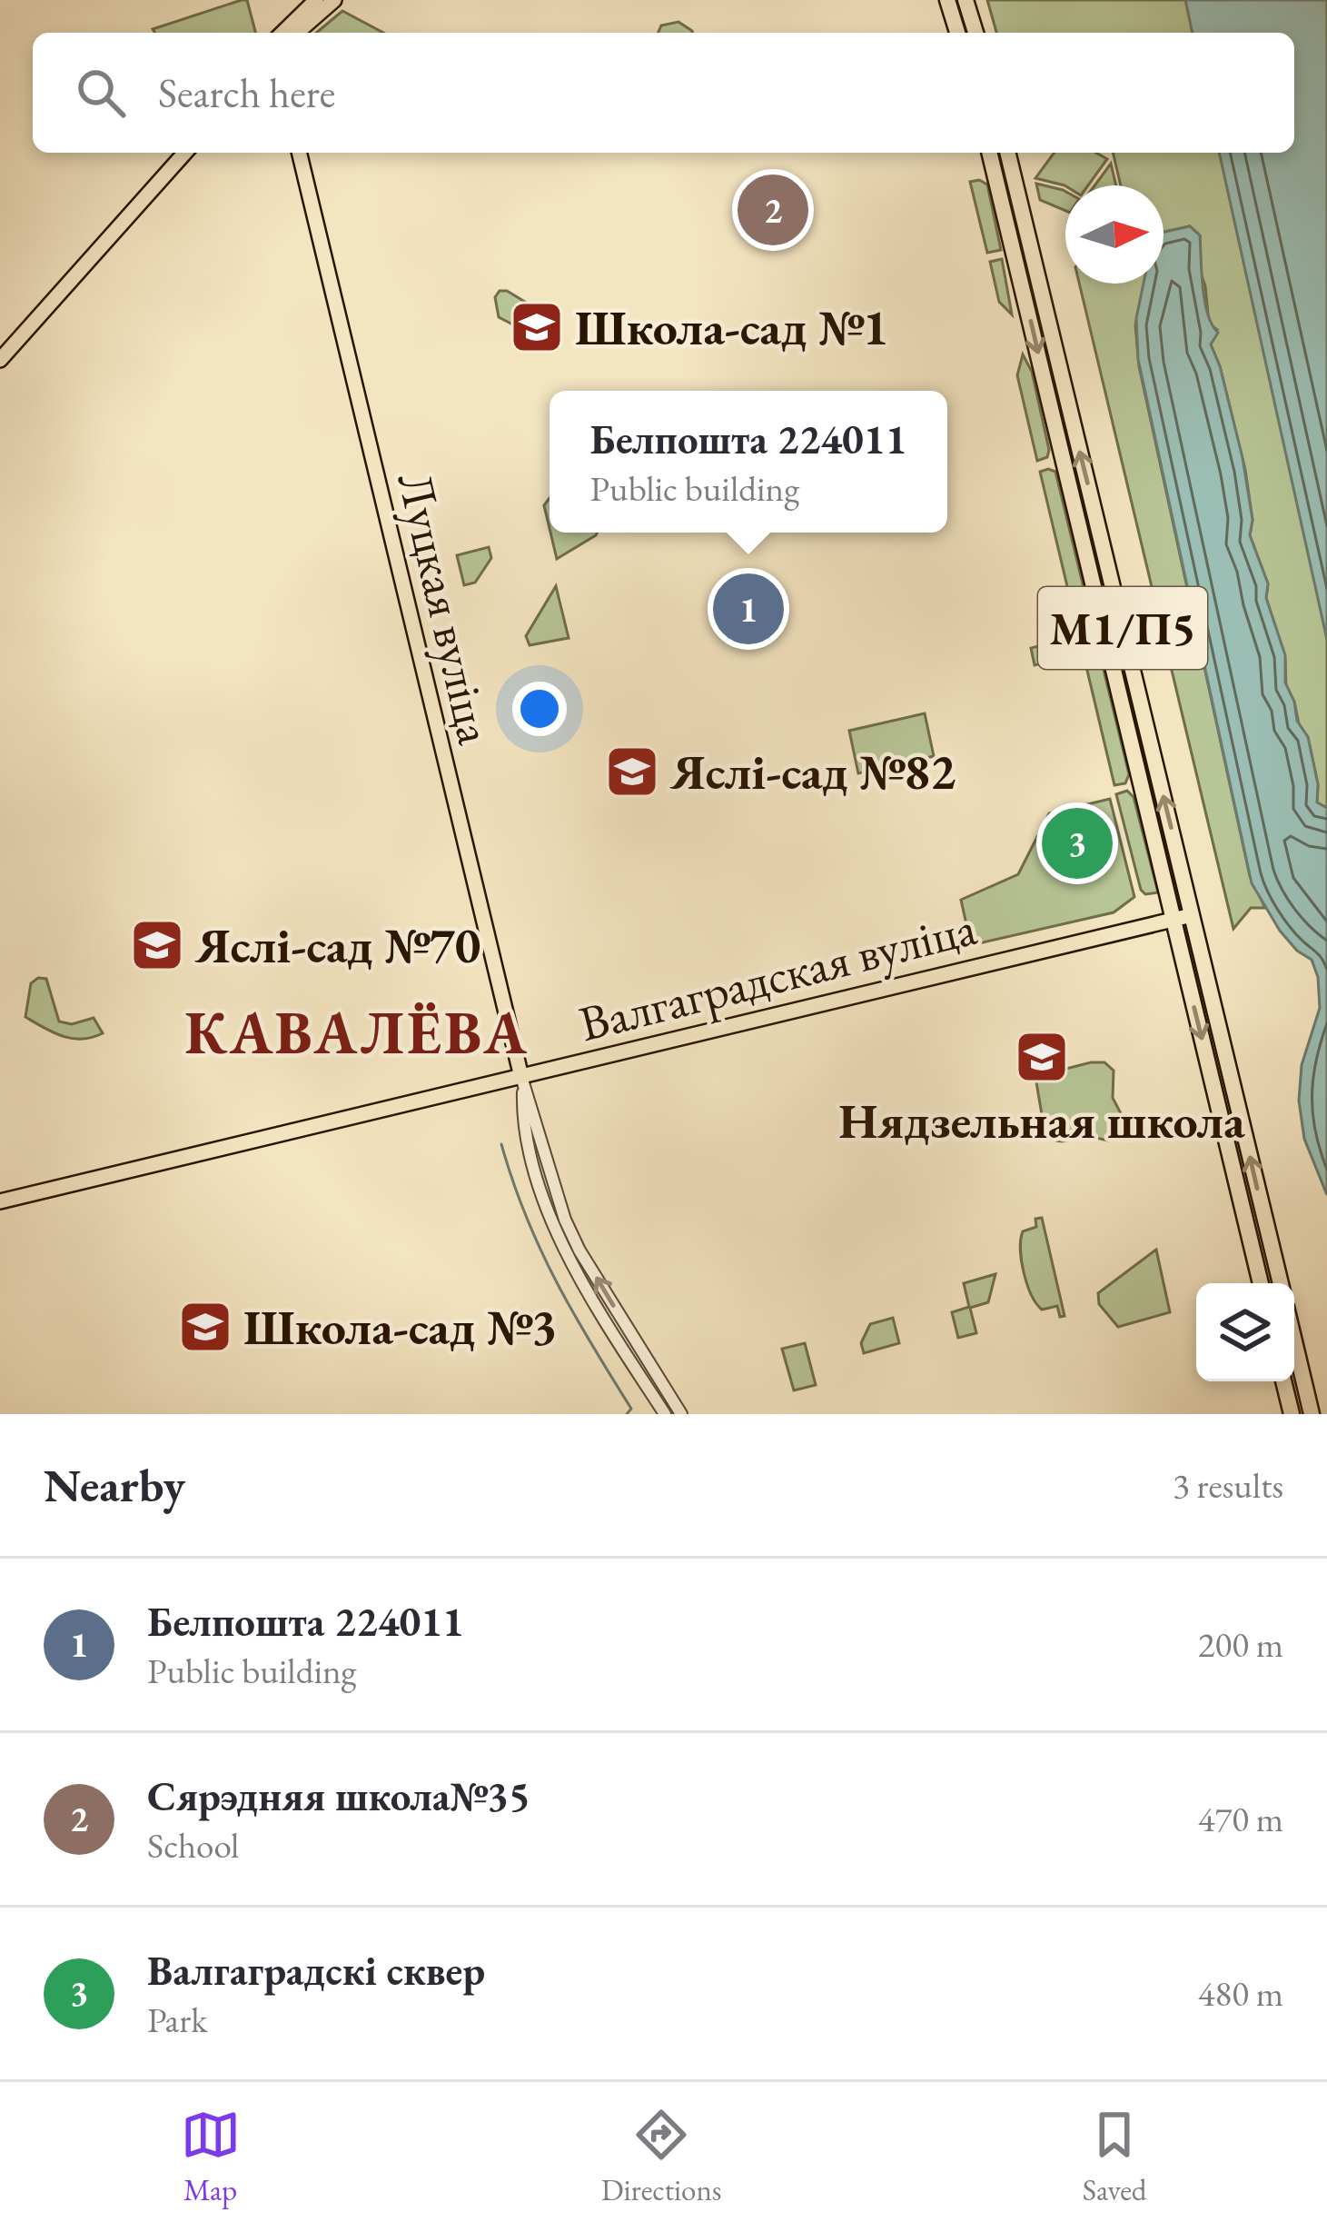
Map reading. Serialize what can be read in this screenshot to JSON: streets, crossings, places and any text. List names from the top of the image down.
{
  "streets": {
    "highway": ["М1/П5"],
    "main road": ["Луцкая вуліца", "Валгаградская вуліца"]
  },
  "crossings": [
    ["Луцкая вуліца", "Валгаградская вуліца"],
    ["М1/П5", "Валгаградская вуліца"]
  ],
  "districts": ["КАВАЛЁВА"],
  "places": {
    "school or university": [
      "Школа-сад №1",
      "Яслі-сад №82",
      "Яслі-сад №70",
      "Нядзельная школа",
      "Школа-сад №3"
    ]
  },
  "north": "right",
  "page": {
    "search": "Search here",
    "pins": ["2", "1", "3"],
    "popup": ["Белпошта 224011", "Public building"],
    "heading": ["Nearby", "3 results"],
    "list": [
      {
        "mark": "1",
        "name": "Белпошта 224011",
        "note": "Public building",
        "value": "200 m"
      },
      {
        "mark": "2",
        "name": "Сярэдняя школа№35",
        "note": "School",
        "value": "470 m"
      },
      {
        "mark": "3",
        "name": "Валгаградскі сквер",
        "note": "Park",
        "value": "480 m"
      }
    ],
    "nav": ["Map", "Directions", "Saved"]
  }
}
